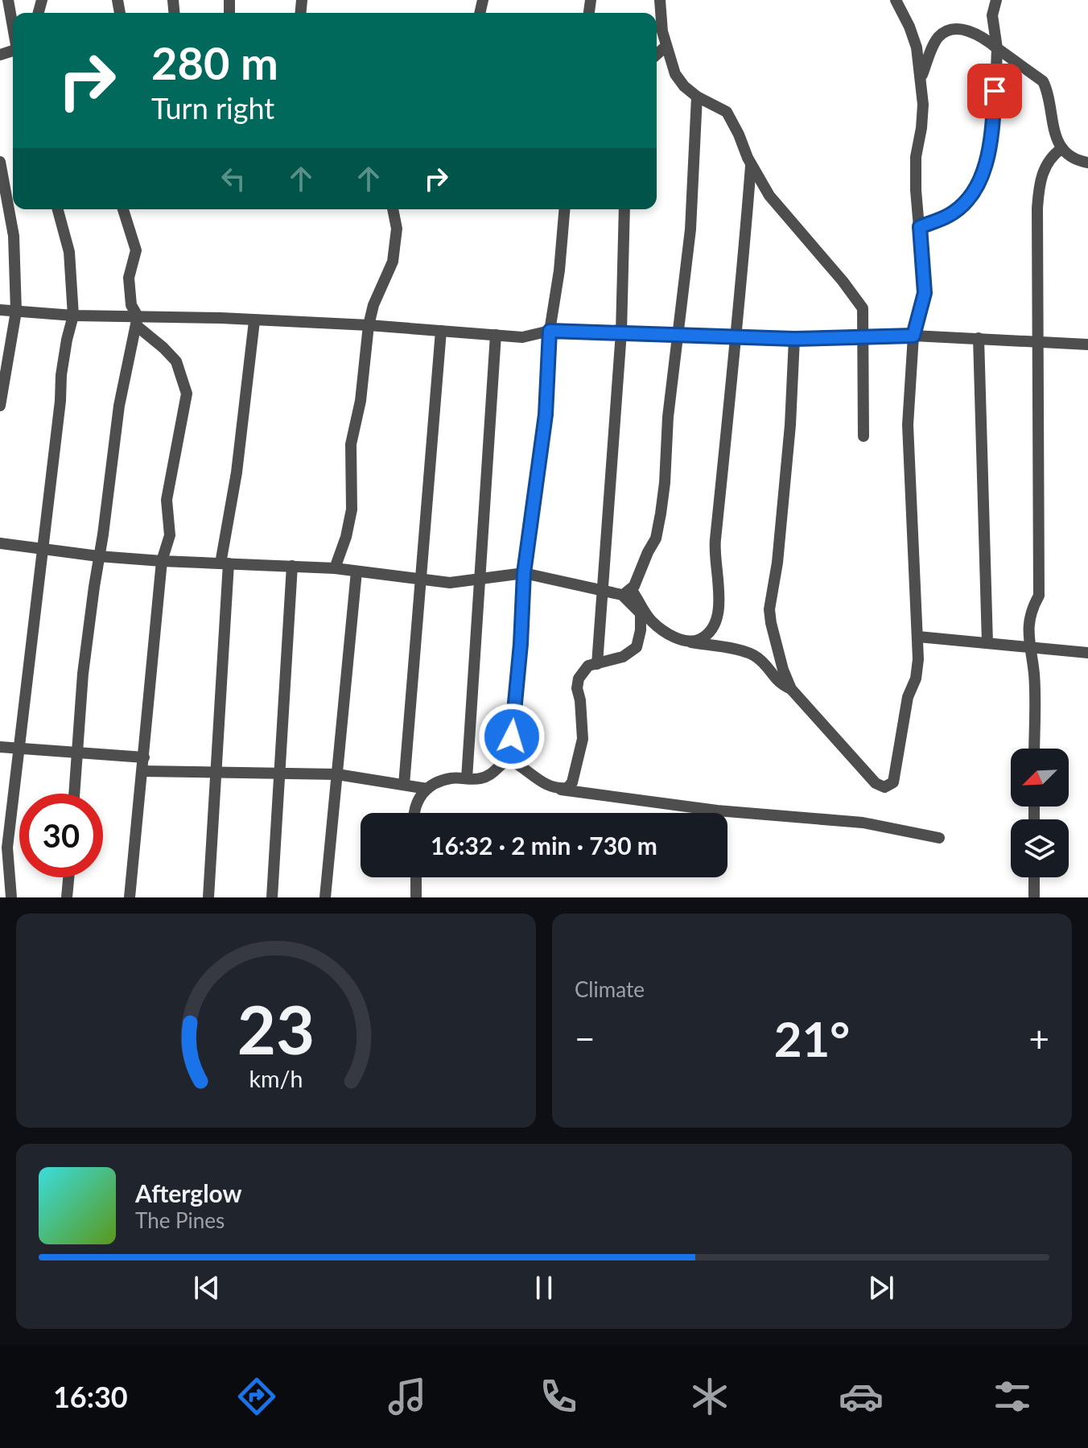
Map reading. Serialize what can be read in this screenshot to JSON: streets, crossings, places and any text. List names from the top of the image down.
{
  "north": "bottom left",
  "page": {
    "turn": ["280 m", "Turn right"],
    "limit": "30",
    "trip": "16:32 · 2 min · 730 m",
    "tile": "Climate",
    "heat": ["−", "21°", "+"],
    "song": ["Afterglow", "The Pines"],
    "tabs": "16:30",
    "gauge": ["23", "km/h"]
  }
}
